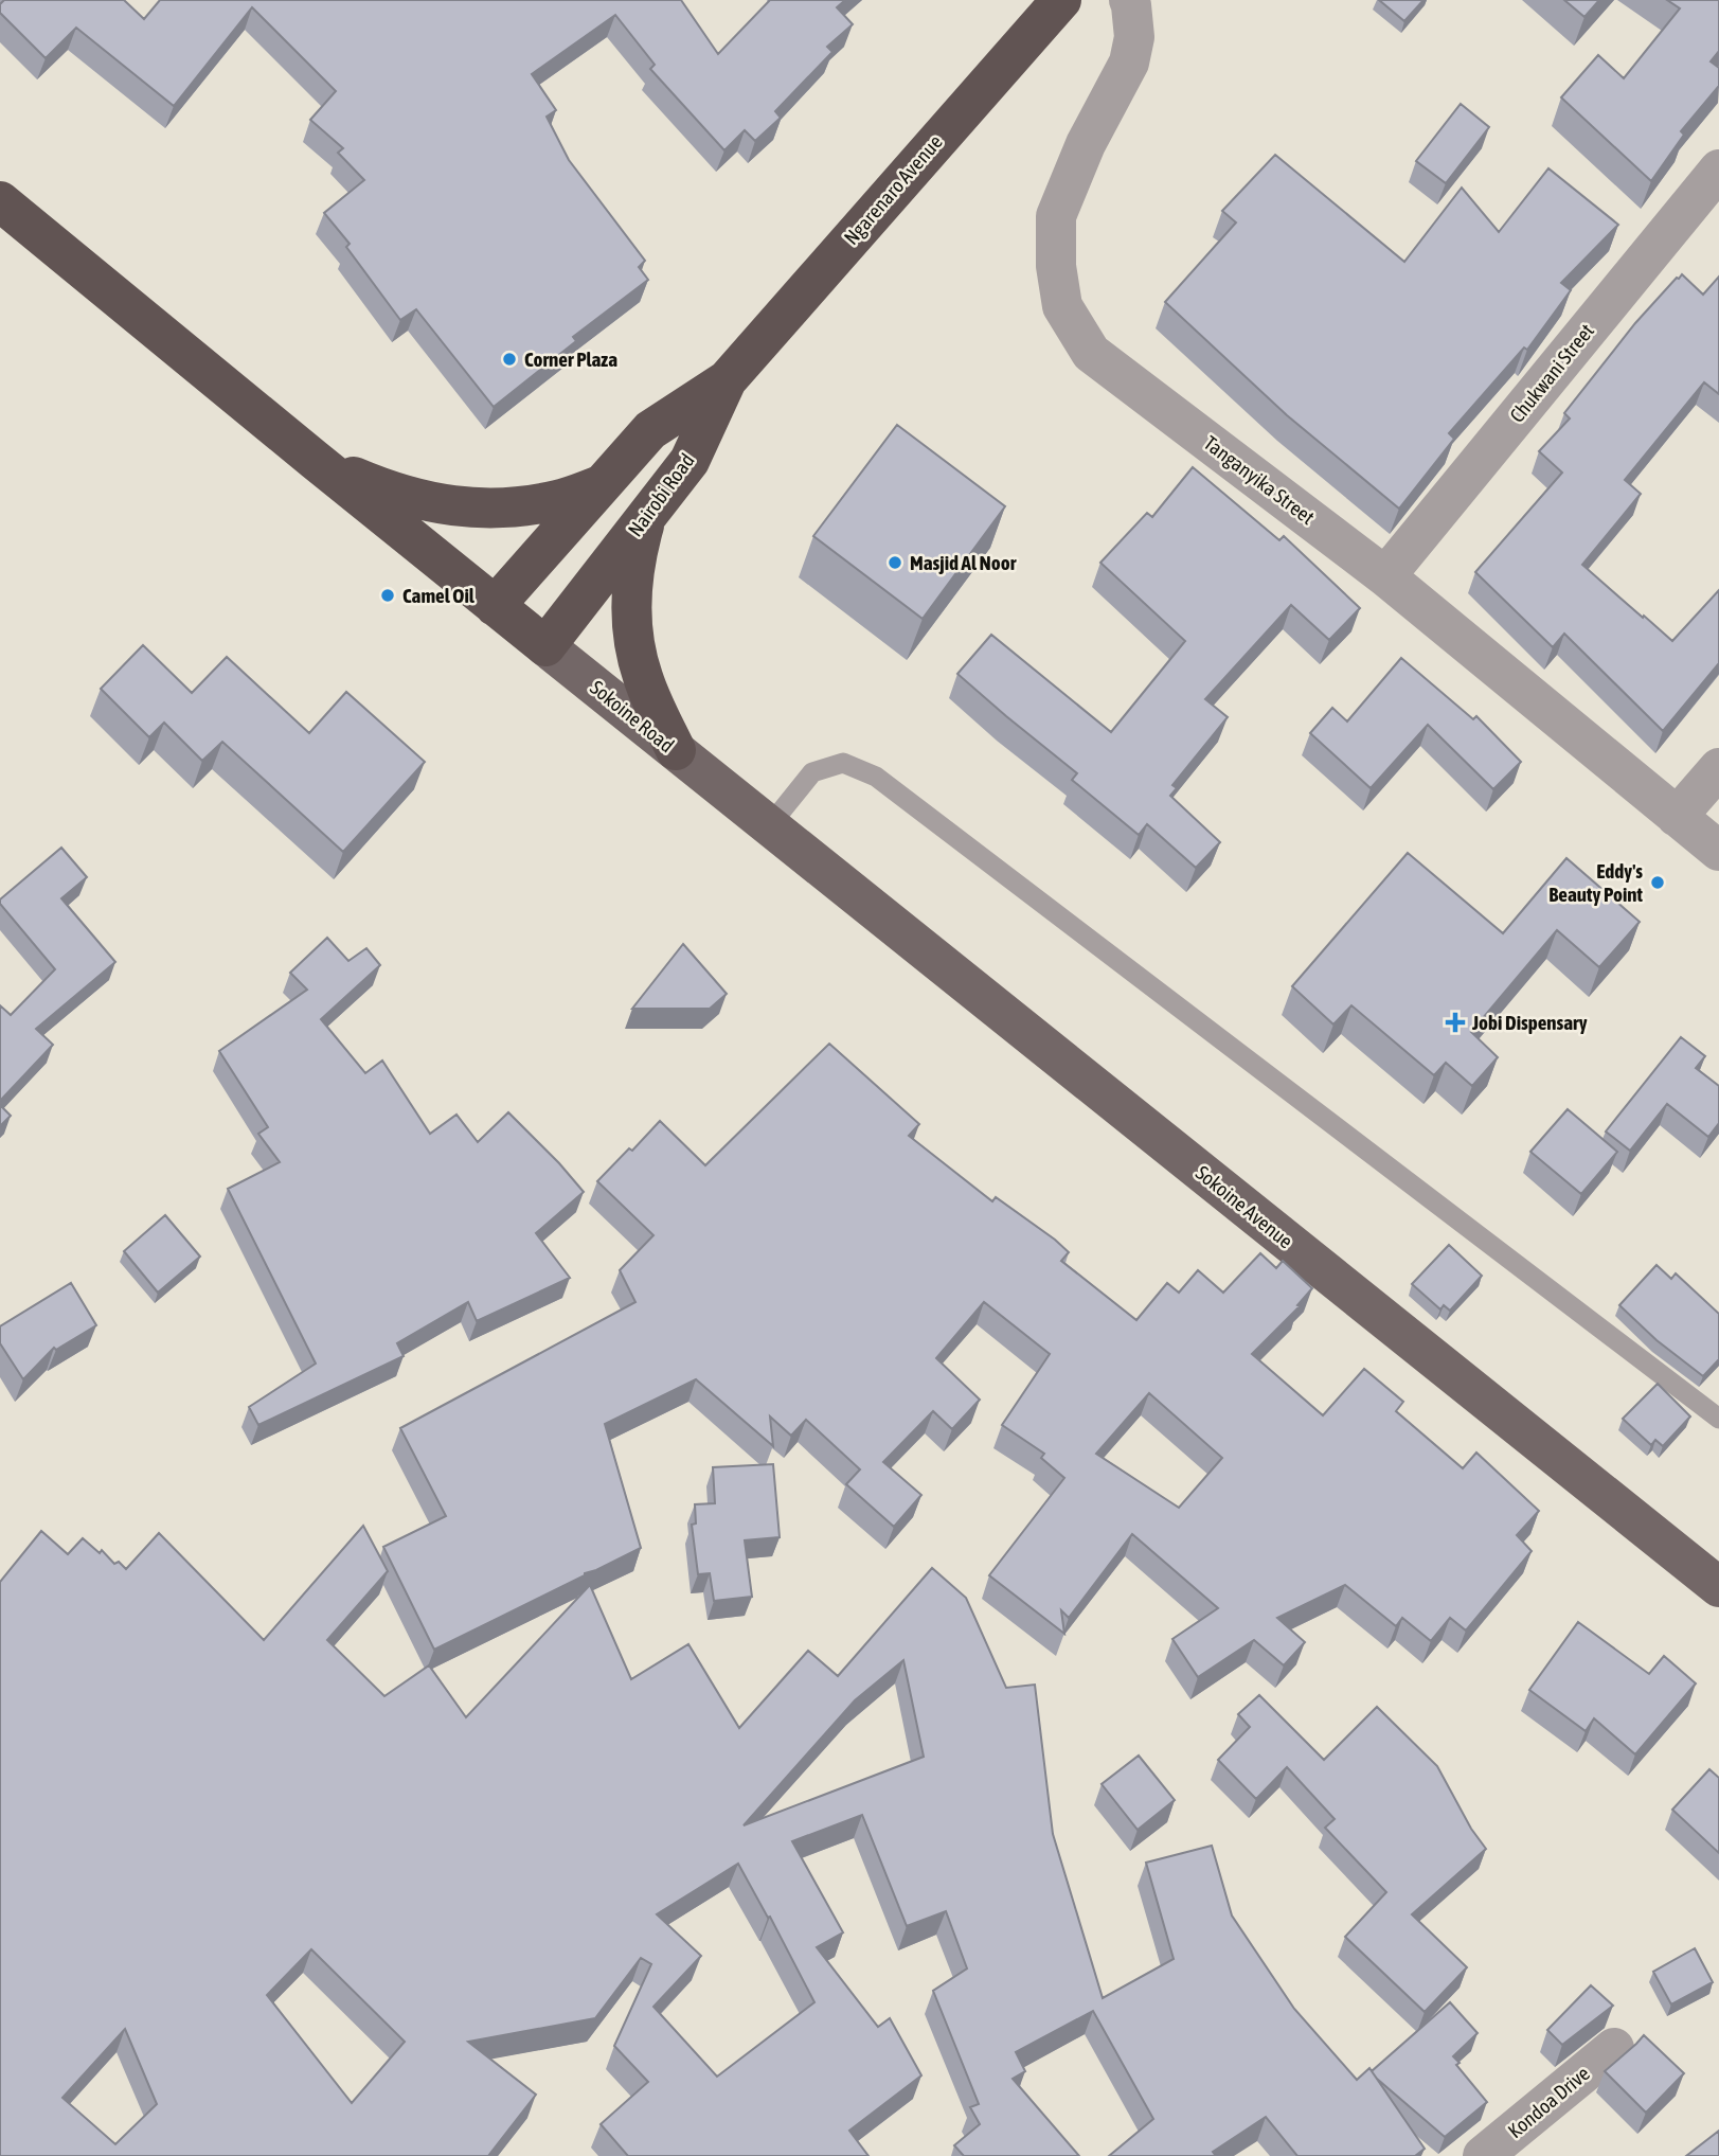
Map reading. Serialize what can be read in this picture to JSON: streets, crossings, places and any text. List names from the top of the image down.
{
  "streets": {
    "highway": ["Ngarenaro Avenue", "Nairobi Road", "Sokoine Road"],
    "main road": ["Sokoine Avenue"],
    "street": ["Chukwani Street", "Tanganyika Street", "Kondoa Drive"]
  },
  "crossings": [
    ["Ngarenaro Avenue", "Nairobi Road"],
    ["Chukwani Street", "Tanganyika Street"],
    ["Nairobi Road", "Sokoine Road"],
    ["Sokoine Road", "Sokoine Avenue"]
  ],
  "places": {
    "other": [
      "Corner Plaza",
      "Masjid Al Noor",
      "Camel Oil",
      "Eddy's Beauty Point"
    ],
    "health": ["Jobi Dispensary"]
  }
}
